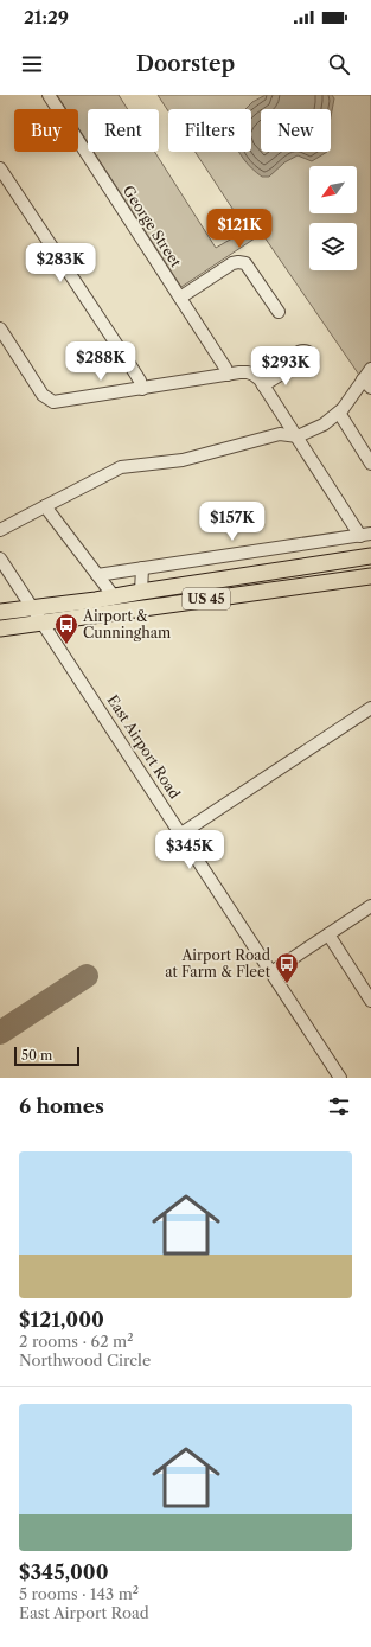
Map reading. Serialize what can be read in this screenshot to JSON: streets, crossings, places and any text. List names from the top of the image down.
{
  "streets": {
    "main road": ["US 45"],
    "street": ["George Street", "East Airport Road"]
  },
  "crossings": [
    ["US 45", "East Airport Road"]
  ],
  "places": {
    "bus stop": ["Airport & Cunningham", "Airport Road at Farm & Fleet"]
  },
  "scale_bar": "50 m",
  "north": "bottom left",
  "page": {
    "status": "21:29",
    "header": "Doorstep",
    "chip": [
      "Buy",
      "Rent",
      "Filters",
      "New"
    ],
    "price": [
      "$121K",
      "$283K",
      "$288K",
      "$293K",
      "$157K",
      "$345K"
    ],
    "scale": "50 m",
    "heading": "6 homes",
    "list": [
      {
        "name": "$121,000",
        "note": "2 rooms · 62 m² · Northwood Circle"
      },
      {
        "name": "$345,000",
        "note": "5 rooms · 143 m² · East Airport Road"
      }
    ]
  }
}
